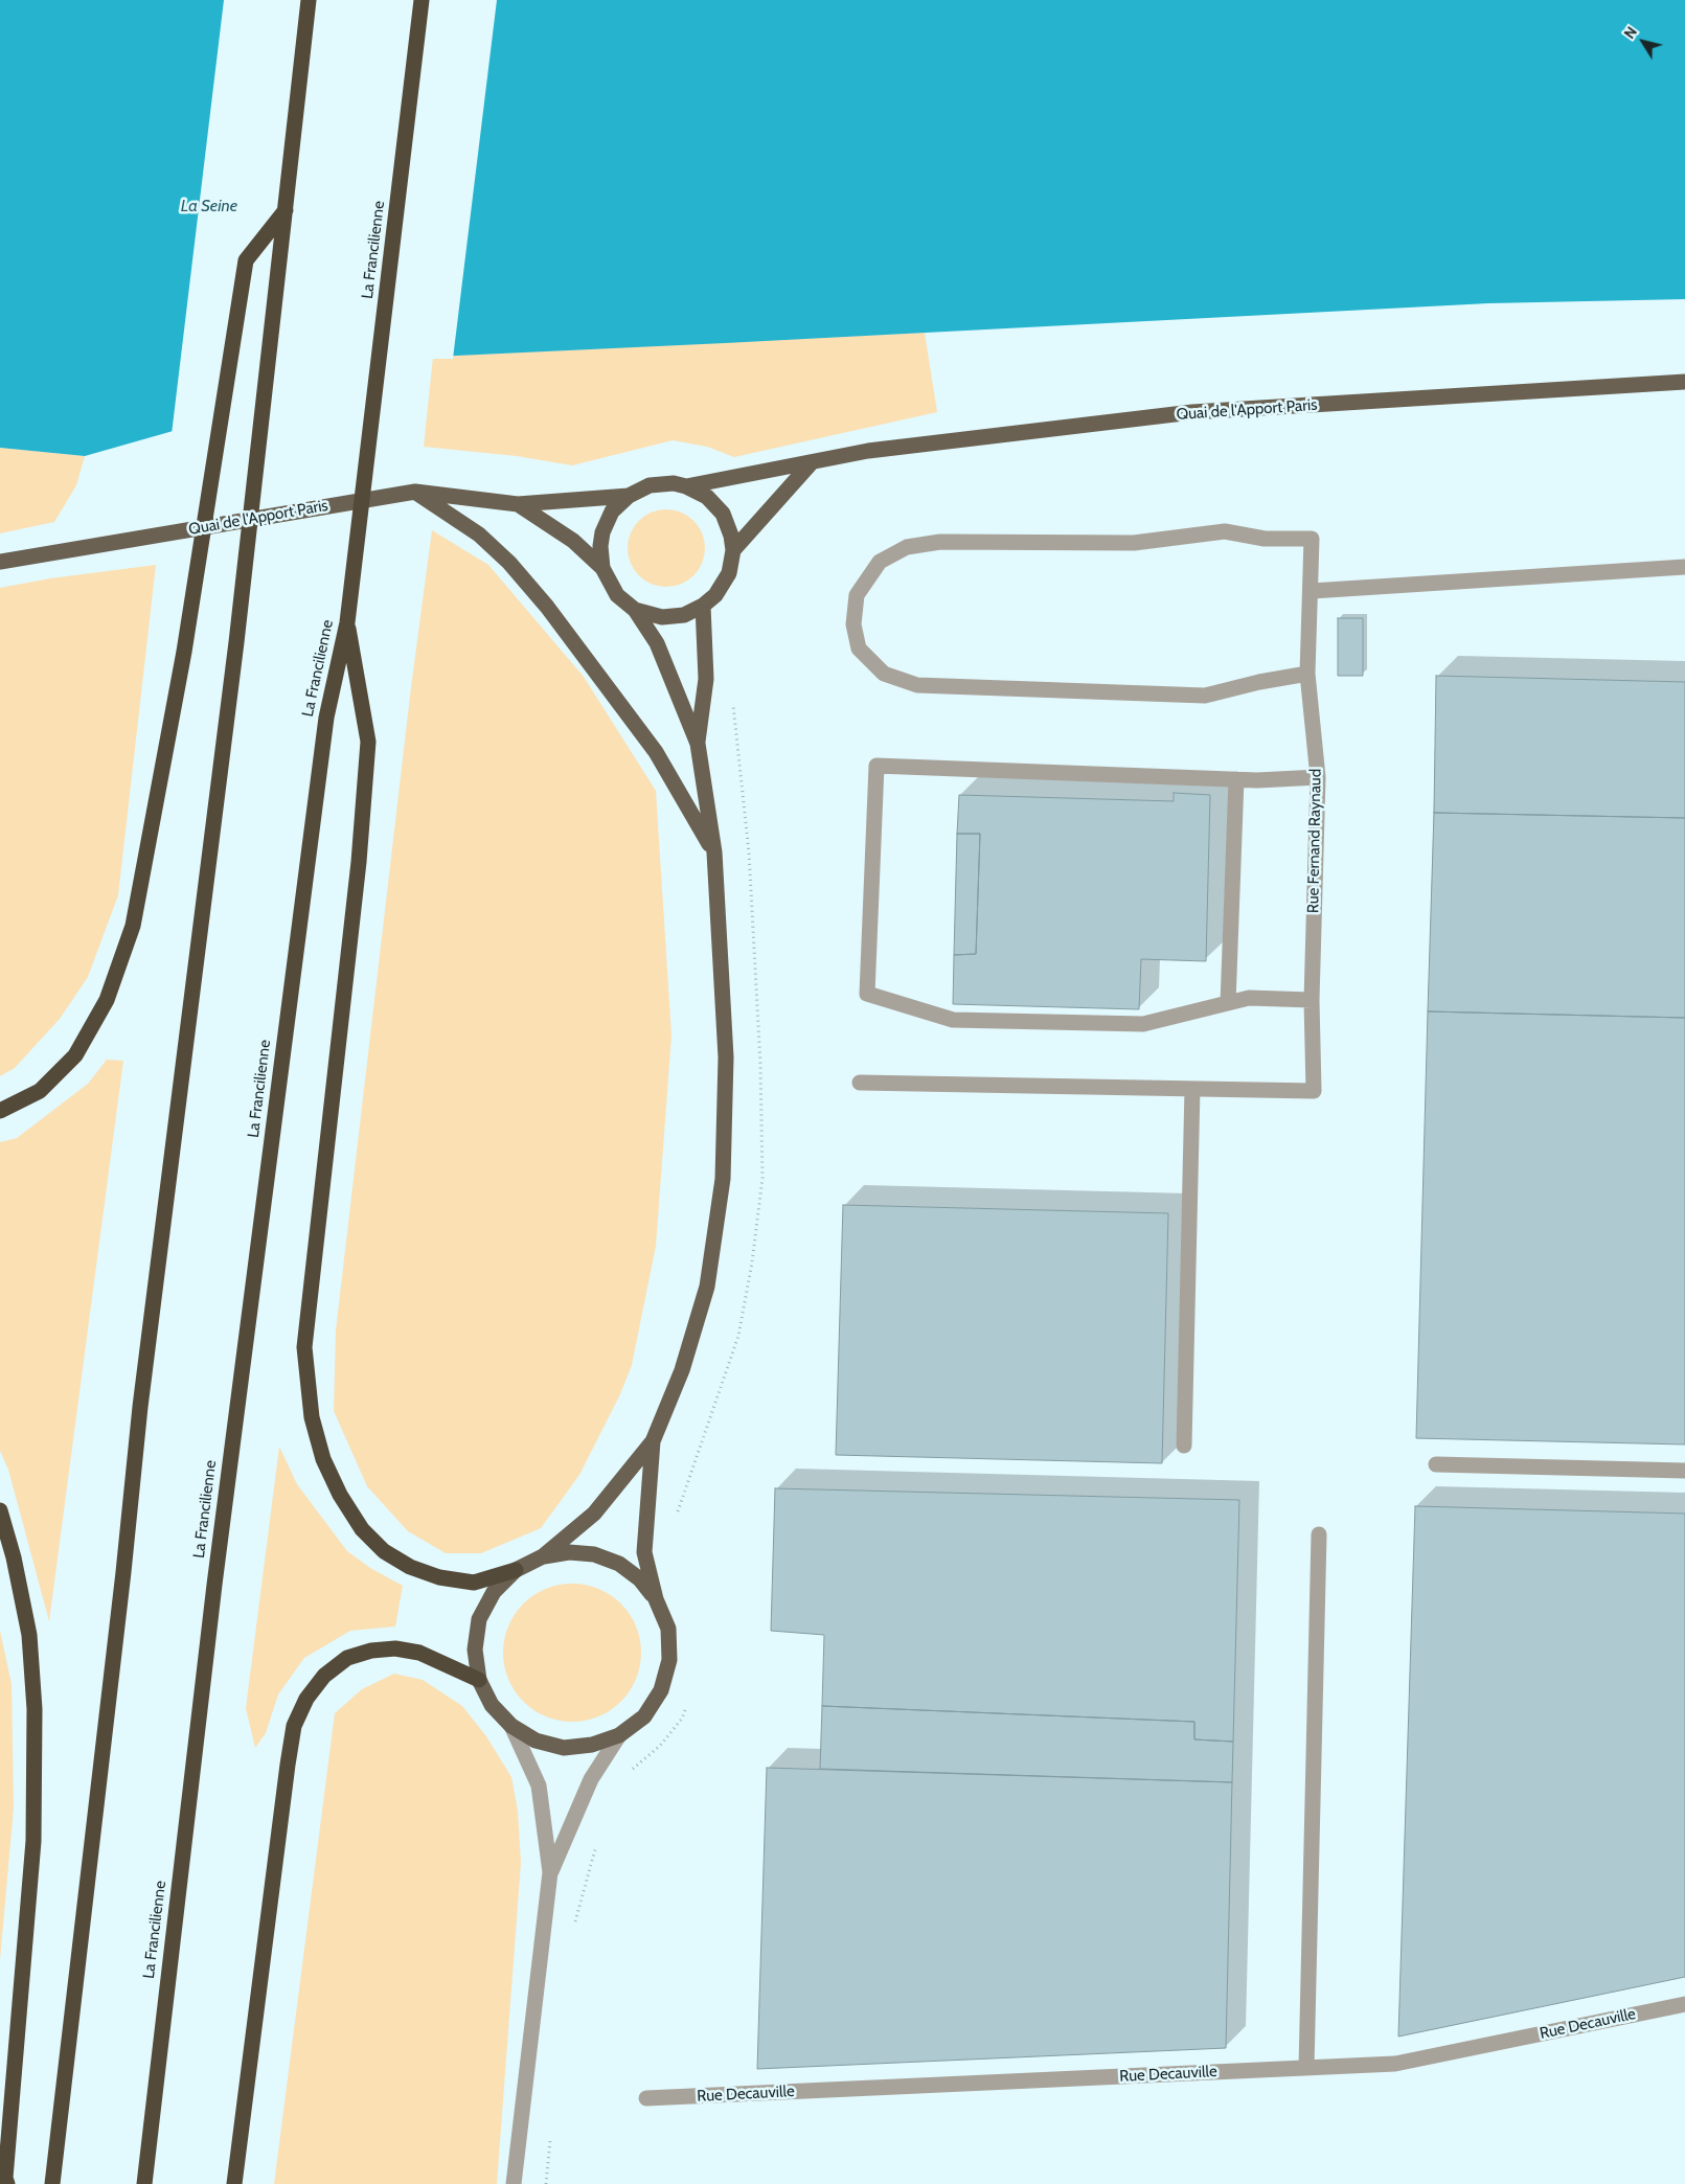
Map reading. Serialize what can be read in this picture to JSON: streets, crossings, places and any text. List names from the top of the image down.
{
  "streets": {
    "highway": ["La Francilienne"],
    "main road": ["Quai de l'Apport Paris"],
    "street": ["Rue Fernand Raynaud", "Rue Decauville"]
  },
  "water": ["La Seine"],
  "north": "top left"
}
